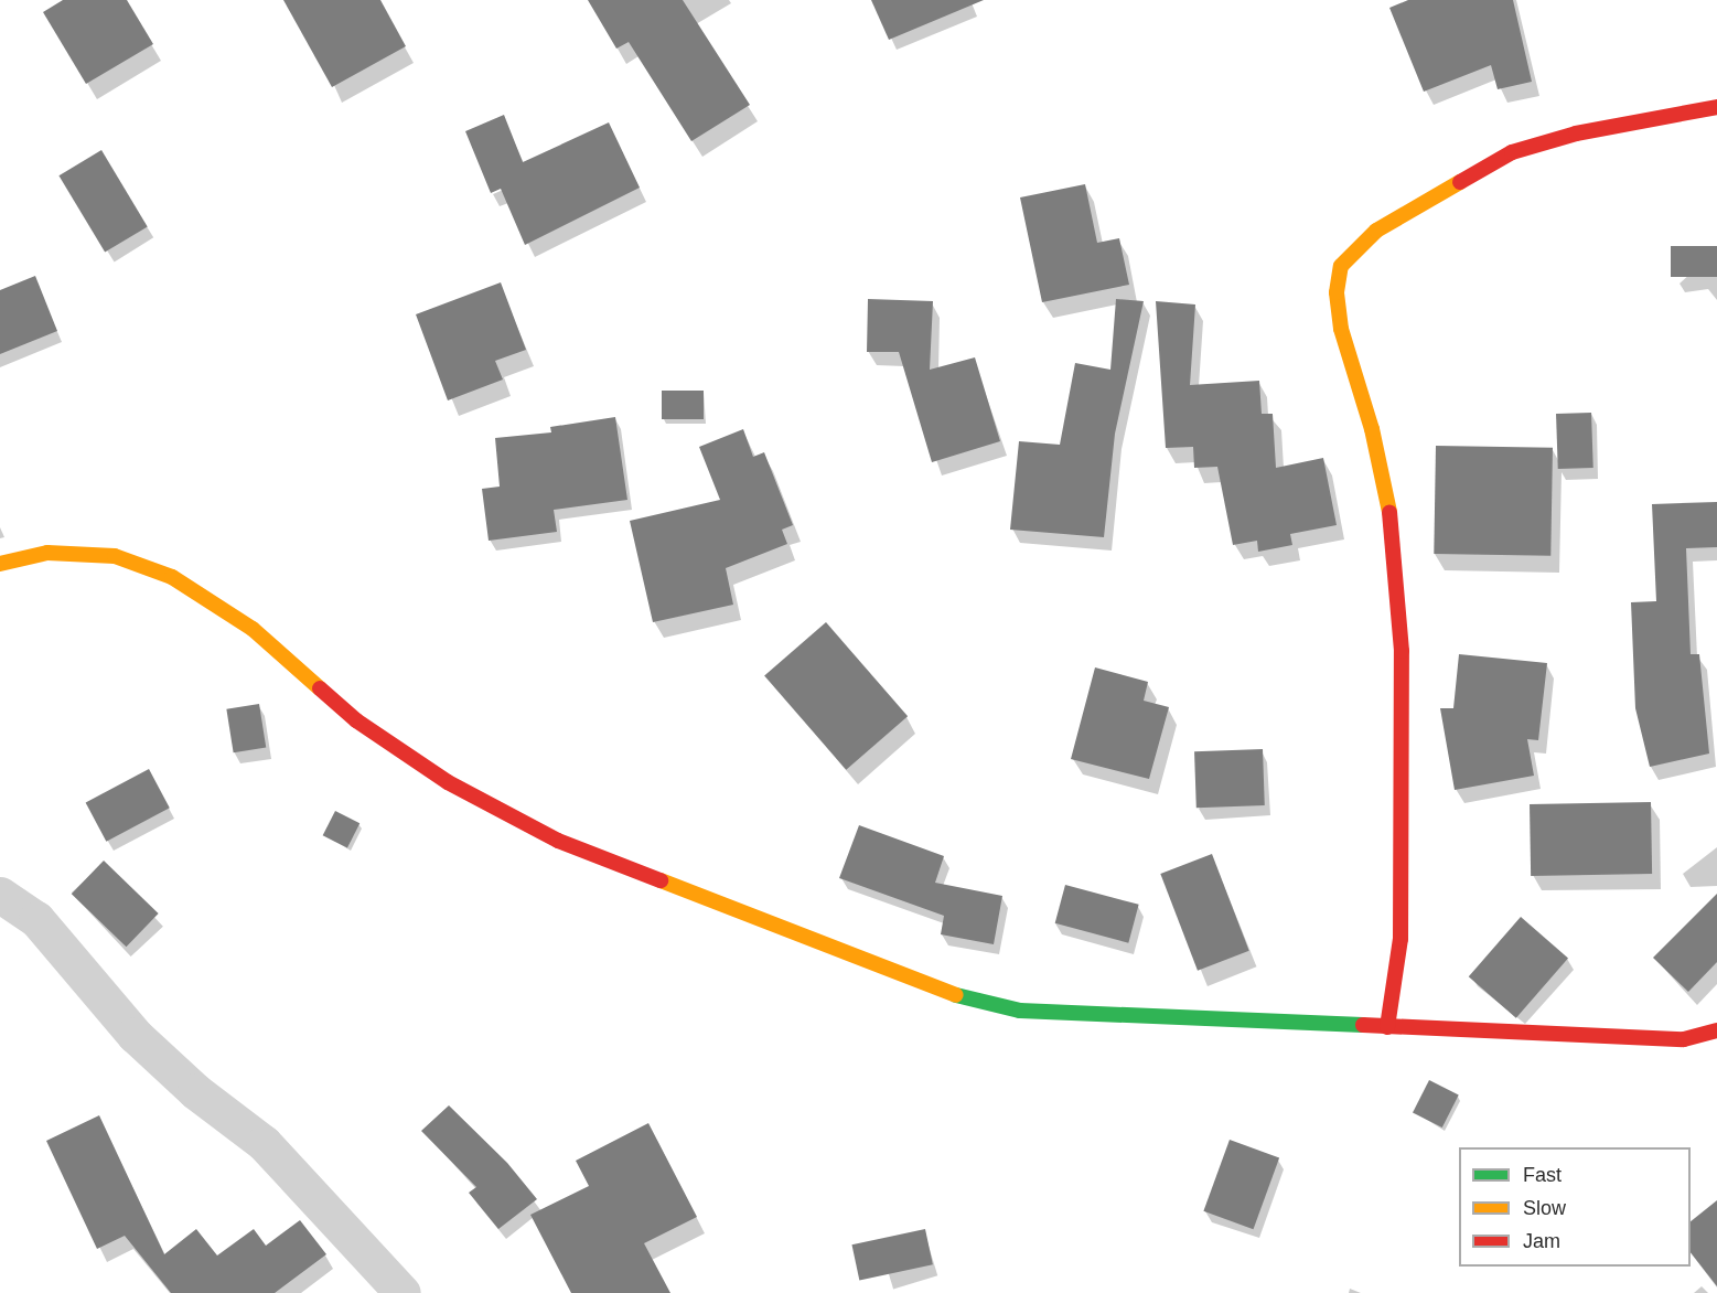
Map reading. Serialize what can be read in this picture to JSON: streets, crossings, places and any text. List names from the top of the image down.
{
  "legend": ["Fast", "Slow", "Jam"]
}
